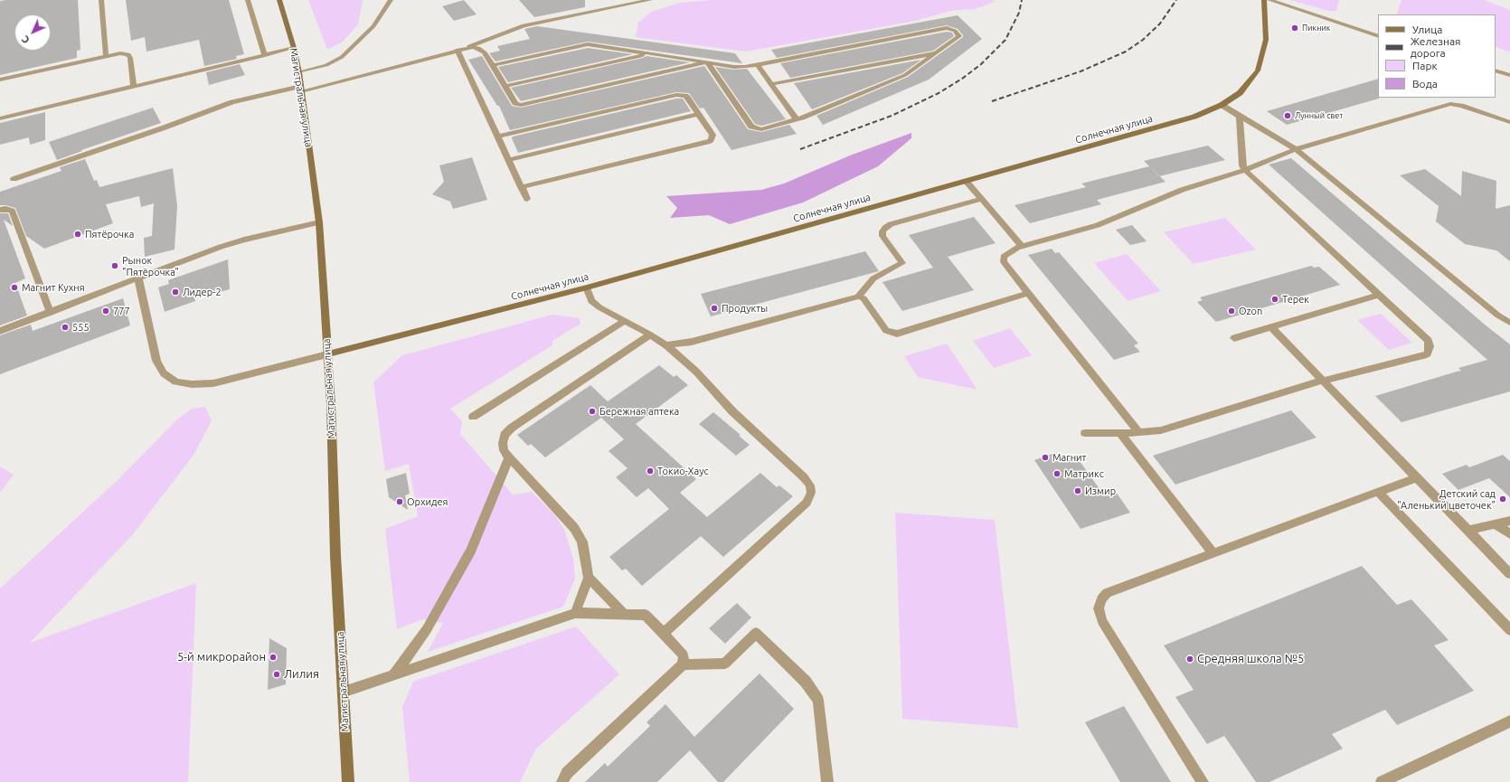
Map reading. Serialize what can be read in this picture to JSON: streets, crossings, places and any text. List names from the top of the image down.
{
  "streets": {
    "street": ["Магистральная улица", "Солнечная улица"]
  },
  "crossings": [
    ["Магистральная улица", "Солнечная улица"]
  ],
  "places": [
    "Пикник",
    "Лунный свет",
    "Пятёрочка",
    "Рынок \"Пятёрочка\"",
    "Магнит Кухня",
    "Лидер-2",
    "Терек",
    "Продукты",
    "777",
    "Ozon",
    "555",
    "Бережная аптека",
    "Магнит",
    "Токио-Хаус",
    "Матрикc",
    "Измир",
    "Детский сад \"Аленький цветочек\"",
    "Орхидея",
    "5-й микрорайон",
    "Средняя школа №5",
    "Лилия"
  ],
  "legend": [
    "Улица",
    "Железная дорога",
    "Парк",
    "Вода"
  ],
  "north": "bottom left"
}
